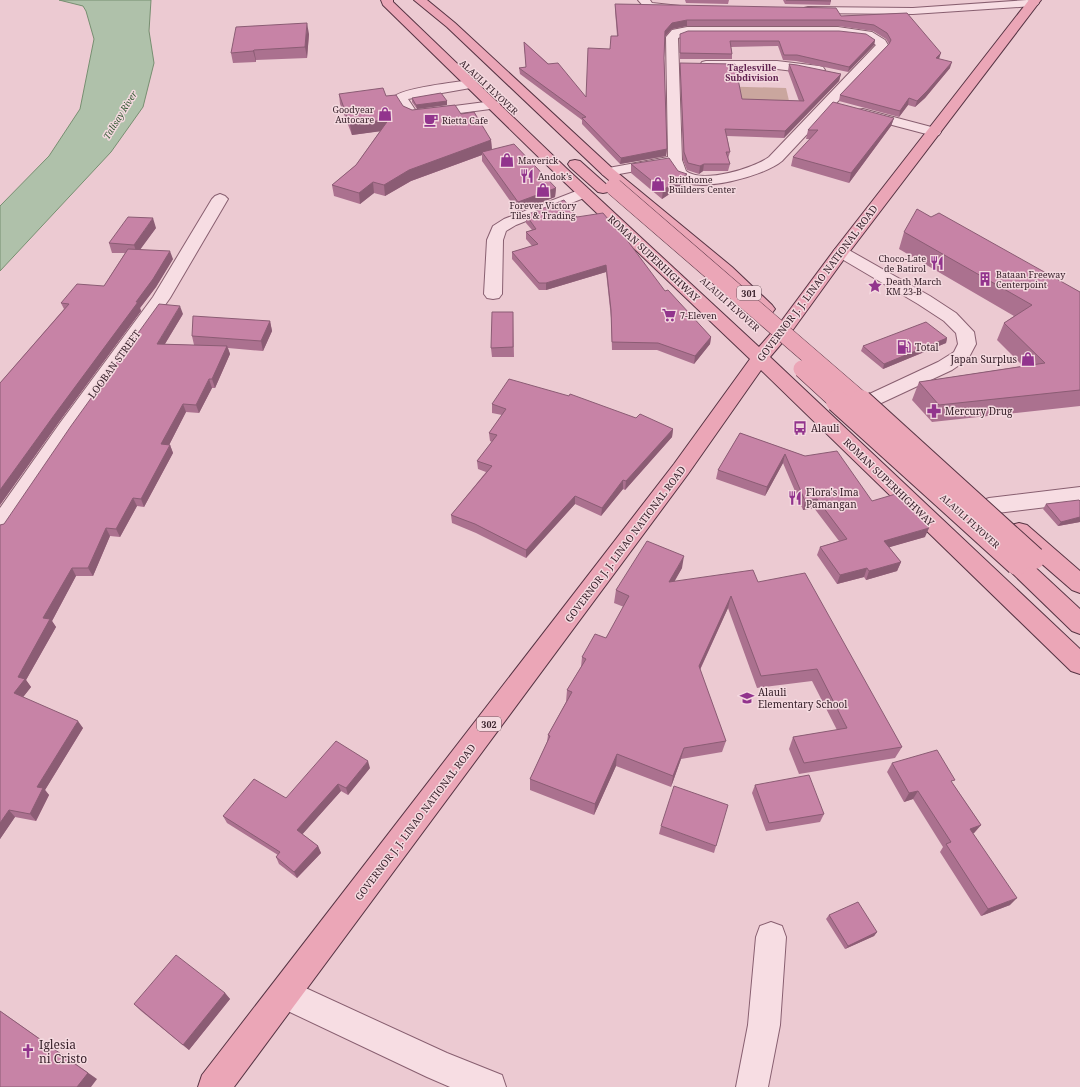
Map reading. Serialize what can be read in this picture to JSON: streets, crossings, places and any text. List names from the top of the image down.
{
  "streets": {
    "main road": [
      "ALAULI FLYOVER",
      "ROMAN SUPERHIGHWAY",
      "GOVERNOR J. J. LINAO NATIONAL ROAD",
      "301",
      "302"
    ],
    "street": ["LOOBAN STREET"]
  },
  "crossings": [
    ["ALAULI FLYOVER", "301"],
    ["ROMAN SUPERHIGHWAY", "GOVERNOR J. J. LINAO NATIONAL ROAD"],
    ["GOVERNOR J. J. LINAO NATIONAL ROAD", "301"]
  ],
  "districts": ["Taglesville Subdivision"],
  "water": ["Talisay River"],
  "places": {
    "shop": [
      "Goodyear Autocare",
      "Maverick",
      "Britthome Builders Center",
      "Forever Victory Tiles & Trading",
      "Japan Surplus"
    ],
    "cafe": ["Rietta Cafe"],
    "restaurant": ["Andok's", "Choco-Late de Batirol", "Flora's Ima Pamangan"],
    "building": ["Bataan Freeway Centerpoint"],
    "place": ["Death March KM 23-B"],
    "supermarket": ["7-Eleven"],
    "fuel station": ["Total"],
    "pharmacy": ["Mercury Drug"],
    "bus stop": ["Alauli"],
    "school or university": ["Alauli Elementary School"],
    "church": ["Iglesia ni Cristo"]
  }
}
